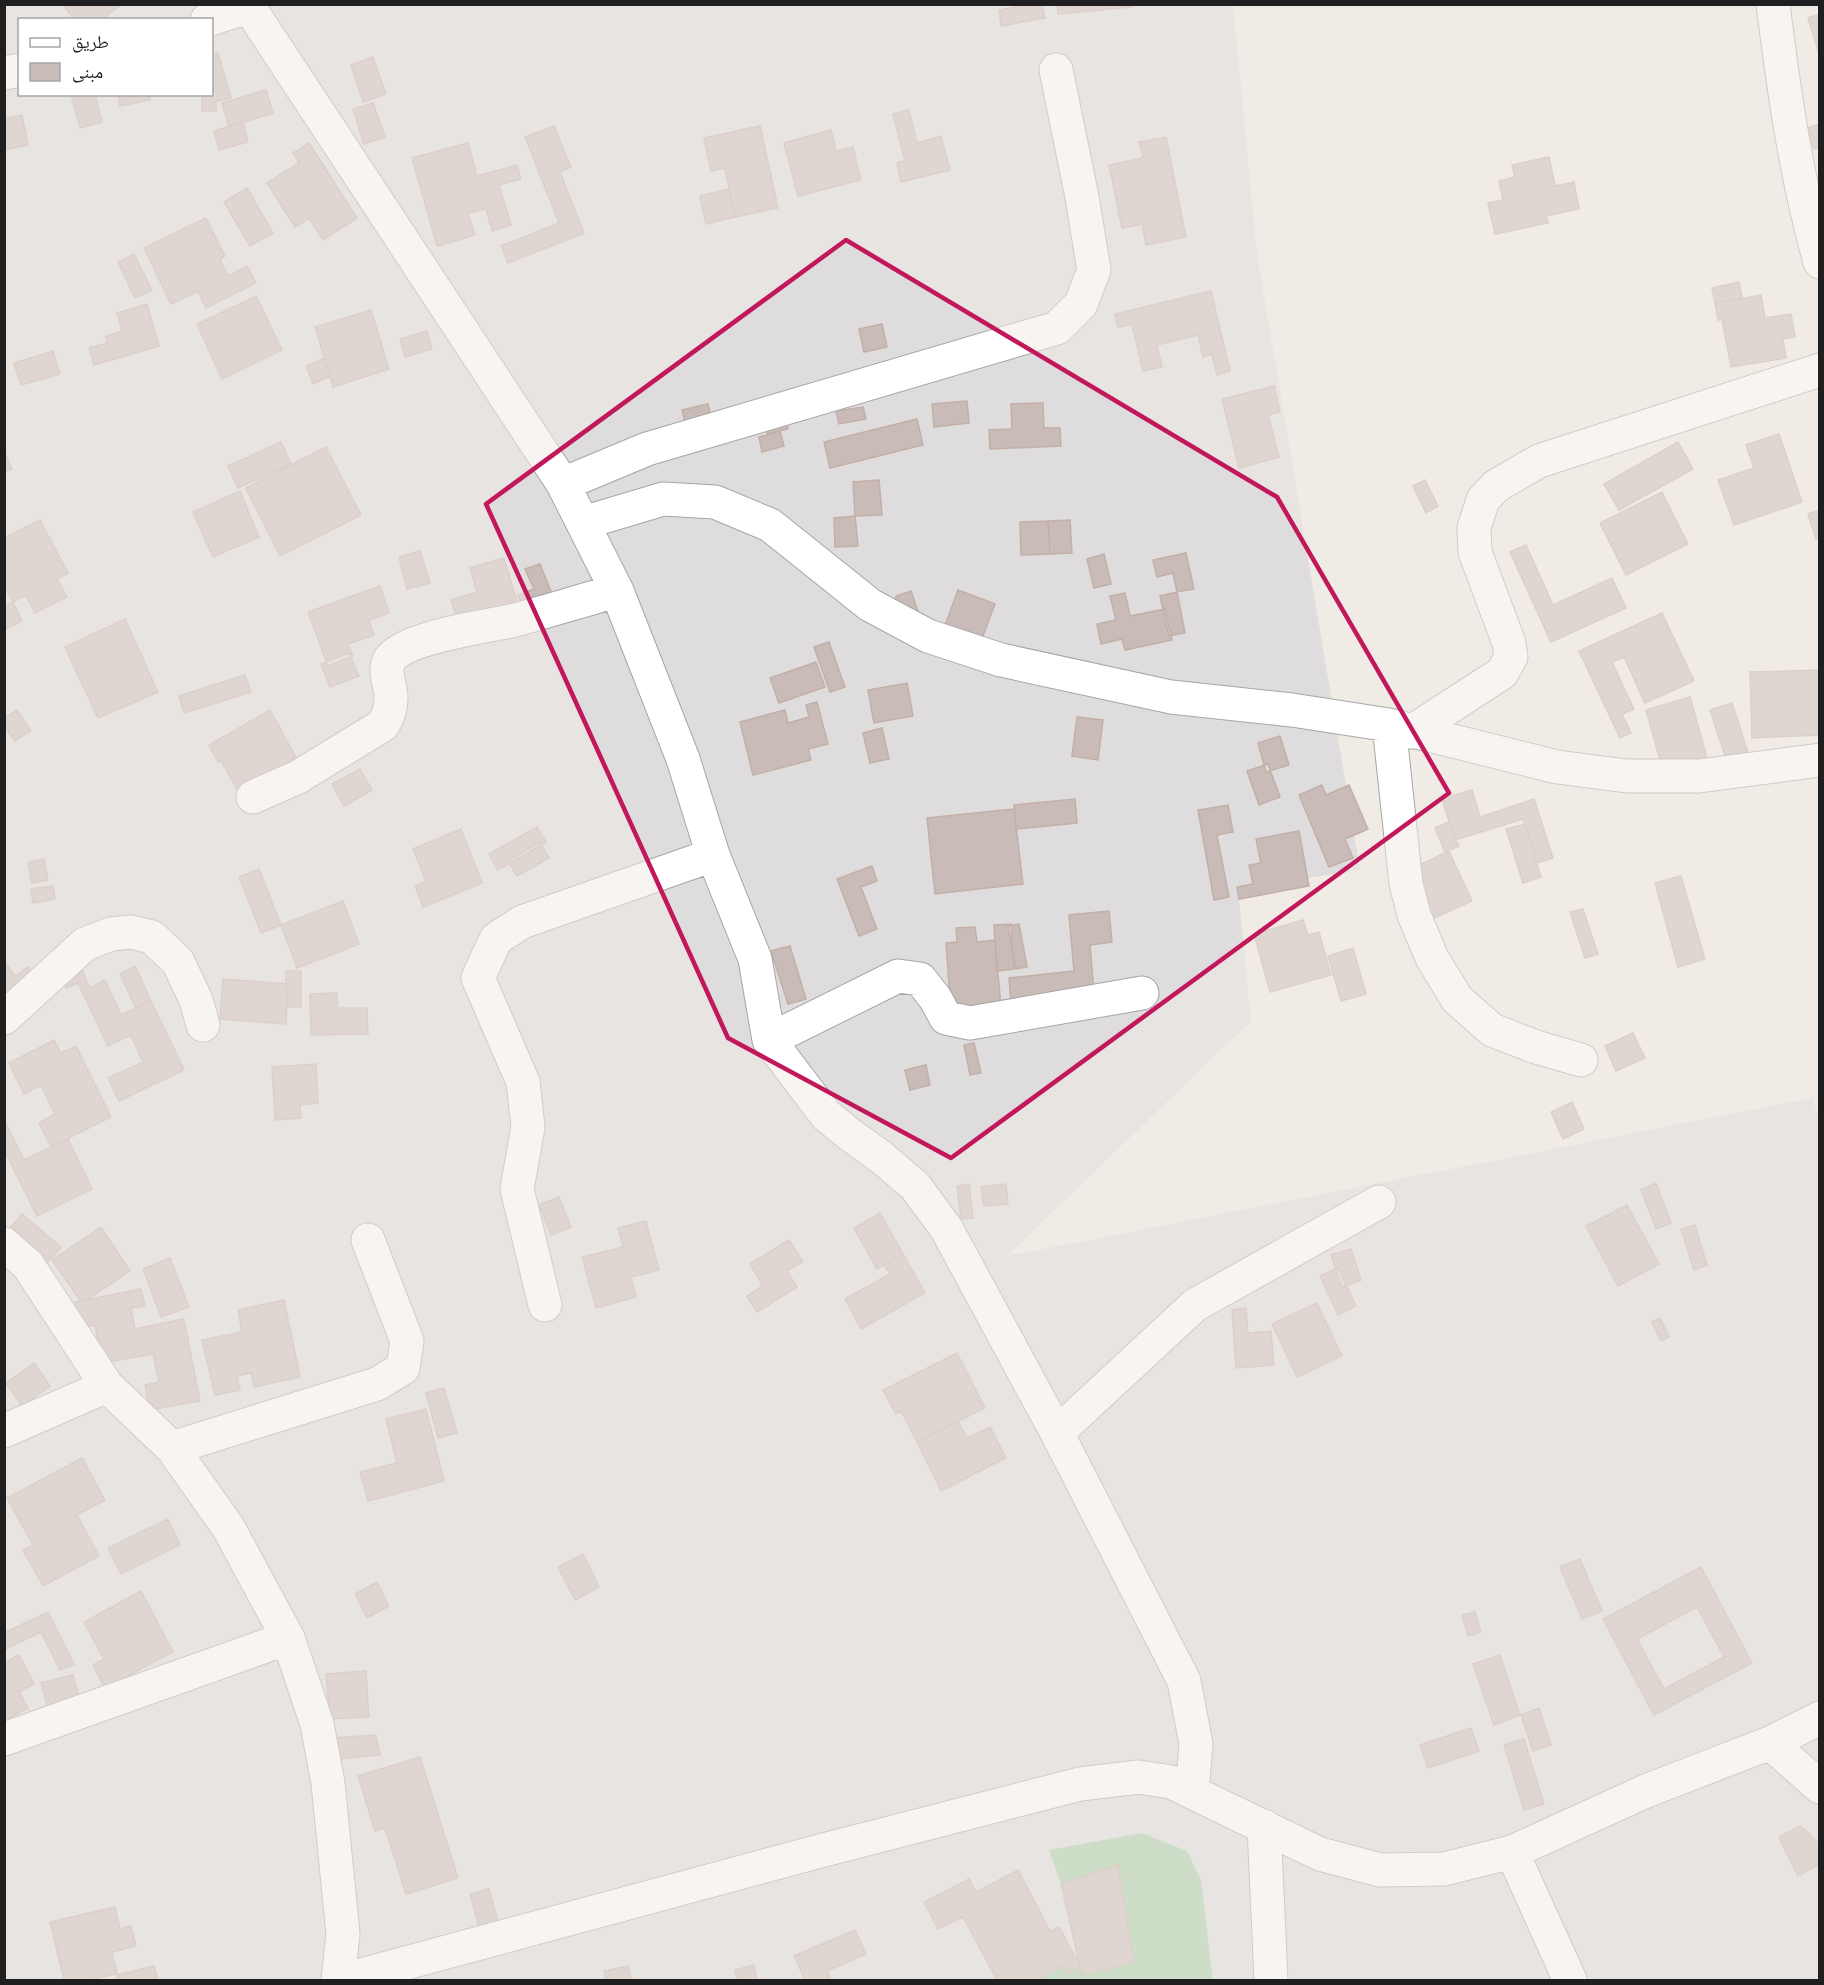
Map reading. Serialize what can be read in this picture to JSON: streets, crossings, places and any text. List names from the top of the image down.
{
  "legend": ["طريق", "مبنى"]
}
